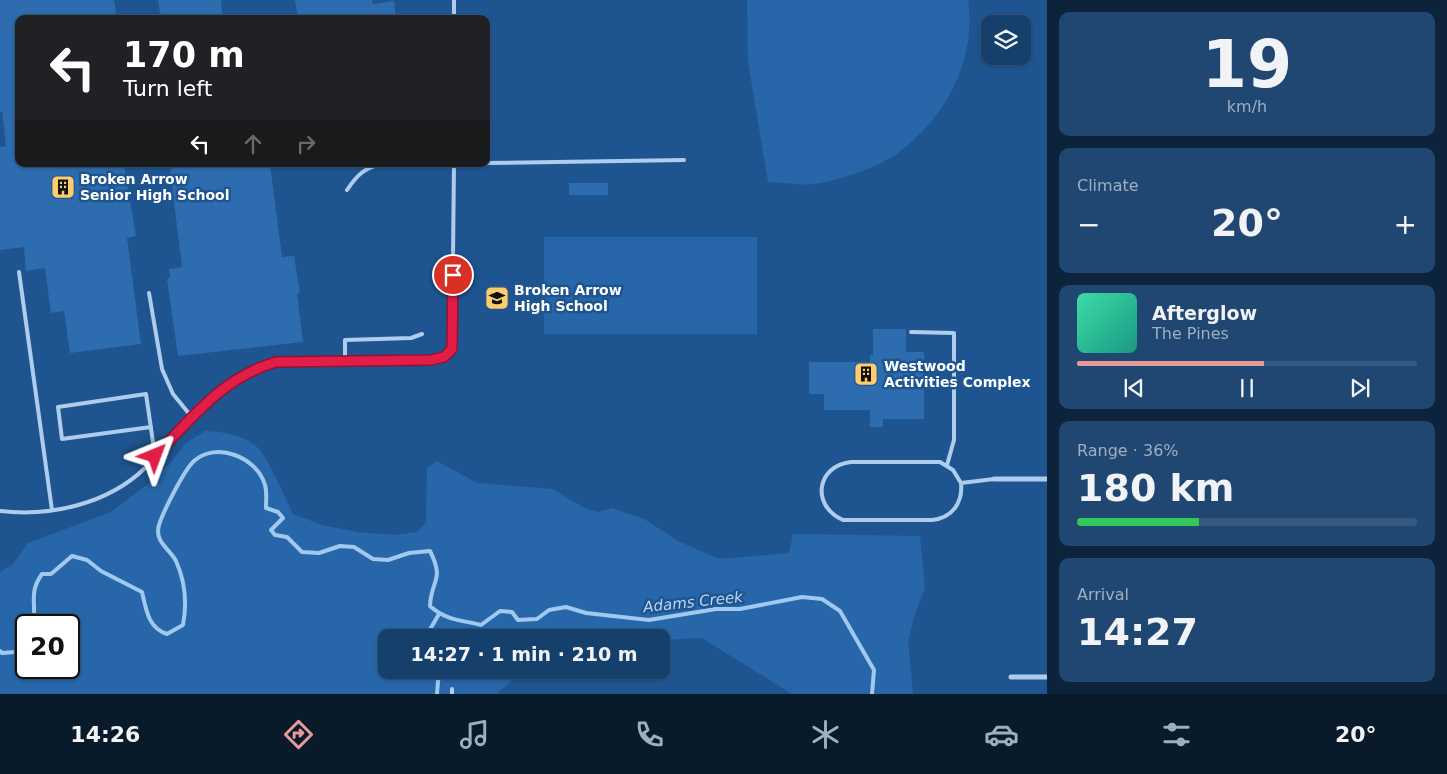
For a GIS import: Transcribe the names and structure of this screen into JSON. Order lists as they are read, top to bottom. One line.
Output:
{"water":["Adams Creek"],"places":{"building":["Broken Arrow Senior High School","Westwood Activities Complex"],"school or university":["Broken Arrow High School"]},"page":{"tile":[["19","km/h"],"Climate",["Range · 36%","180 km"],["Arrival","14:27"]],"turn":["170 m","Turn left"],"heat":["−","20°","+"],"song":["Afterglow","The Pines"],"limit":"20","trip":"14:27 · 1 min · 210 m","tabs":["14:26","20°"]}}
